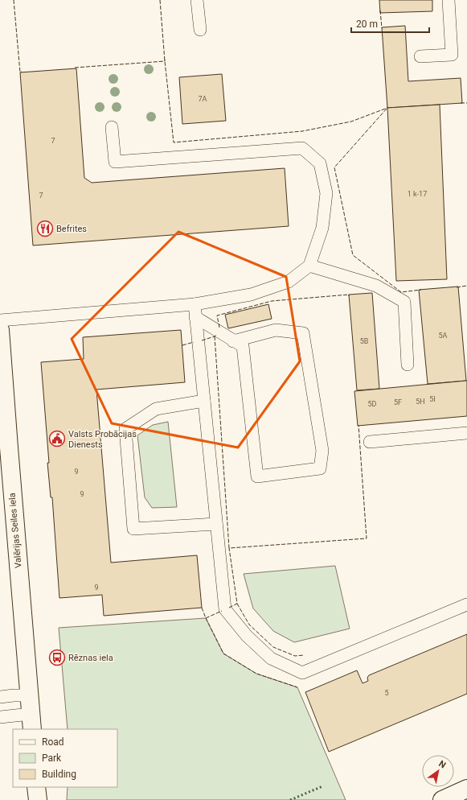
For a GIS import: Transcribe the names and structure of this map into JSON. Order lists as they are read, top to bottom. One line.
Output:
{"streets":{"street":["Valērijas Seiles iela"]},"places":{"restaurant":["Befrites"],"public building":["Valsts Probācijas Dienests"],"bus stop":["Rēznas iela"]},"house_numbers":["7A","7","1 k-17","7","5A","5B","5I","5H","5F","5D","9","9","9","5"],"legend":["Road","Park","Building"],"scale_bar":"20 m","north":"top right"}
